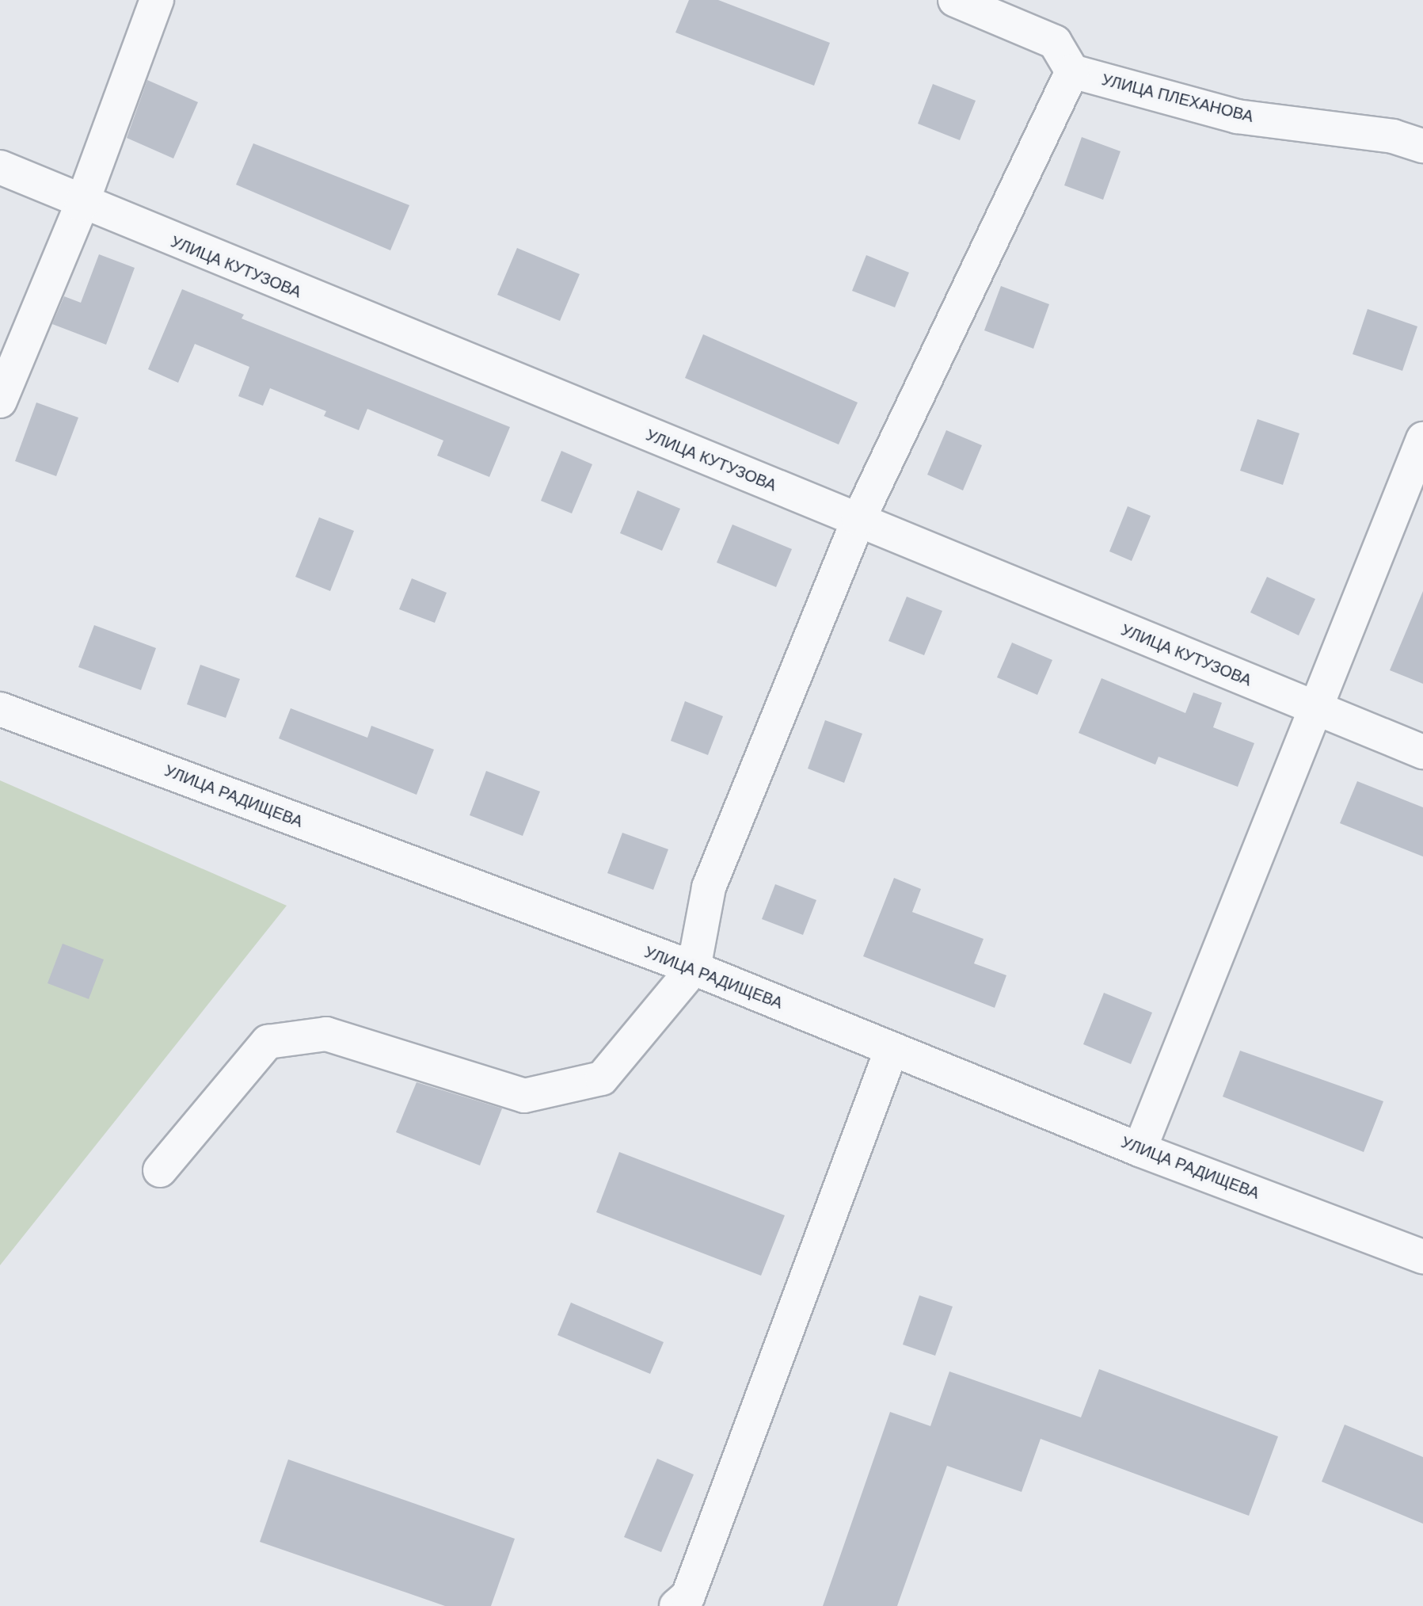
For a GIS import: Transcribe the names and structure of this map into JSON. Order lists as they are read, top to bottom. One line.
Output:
{"streets":{"street":["УЛИЦА ПЛЕХАНОВА","УЛИЦА КУТУЗОВА","УЛИЦА РАДИЩЕВА"]}}
